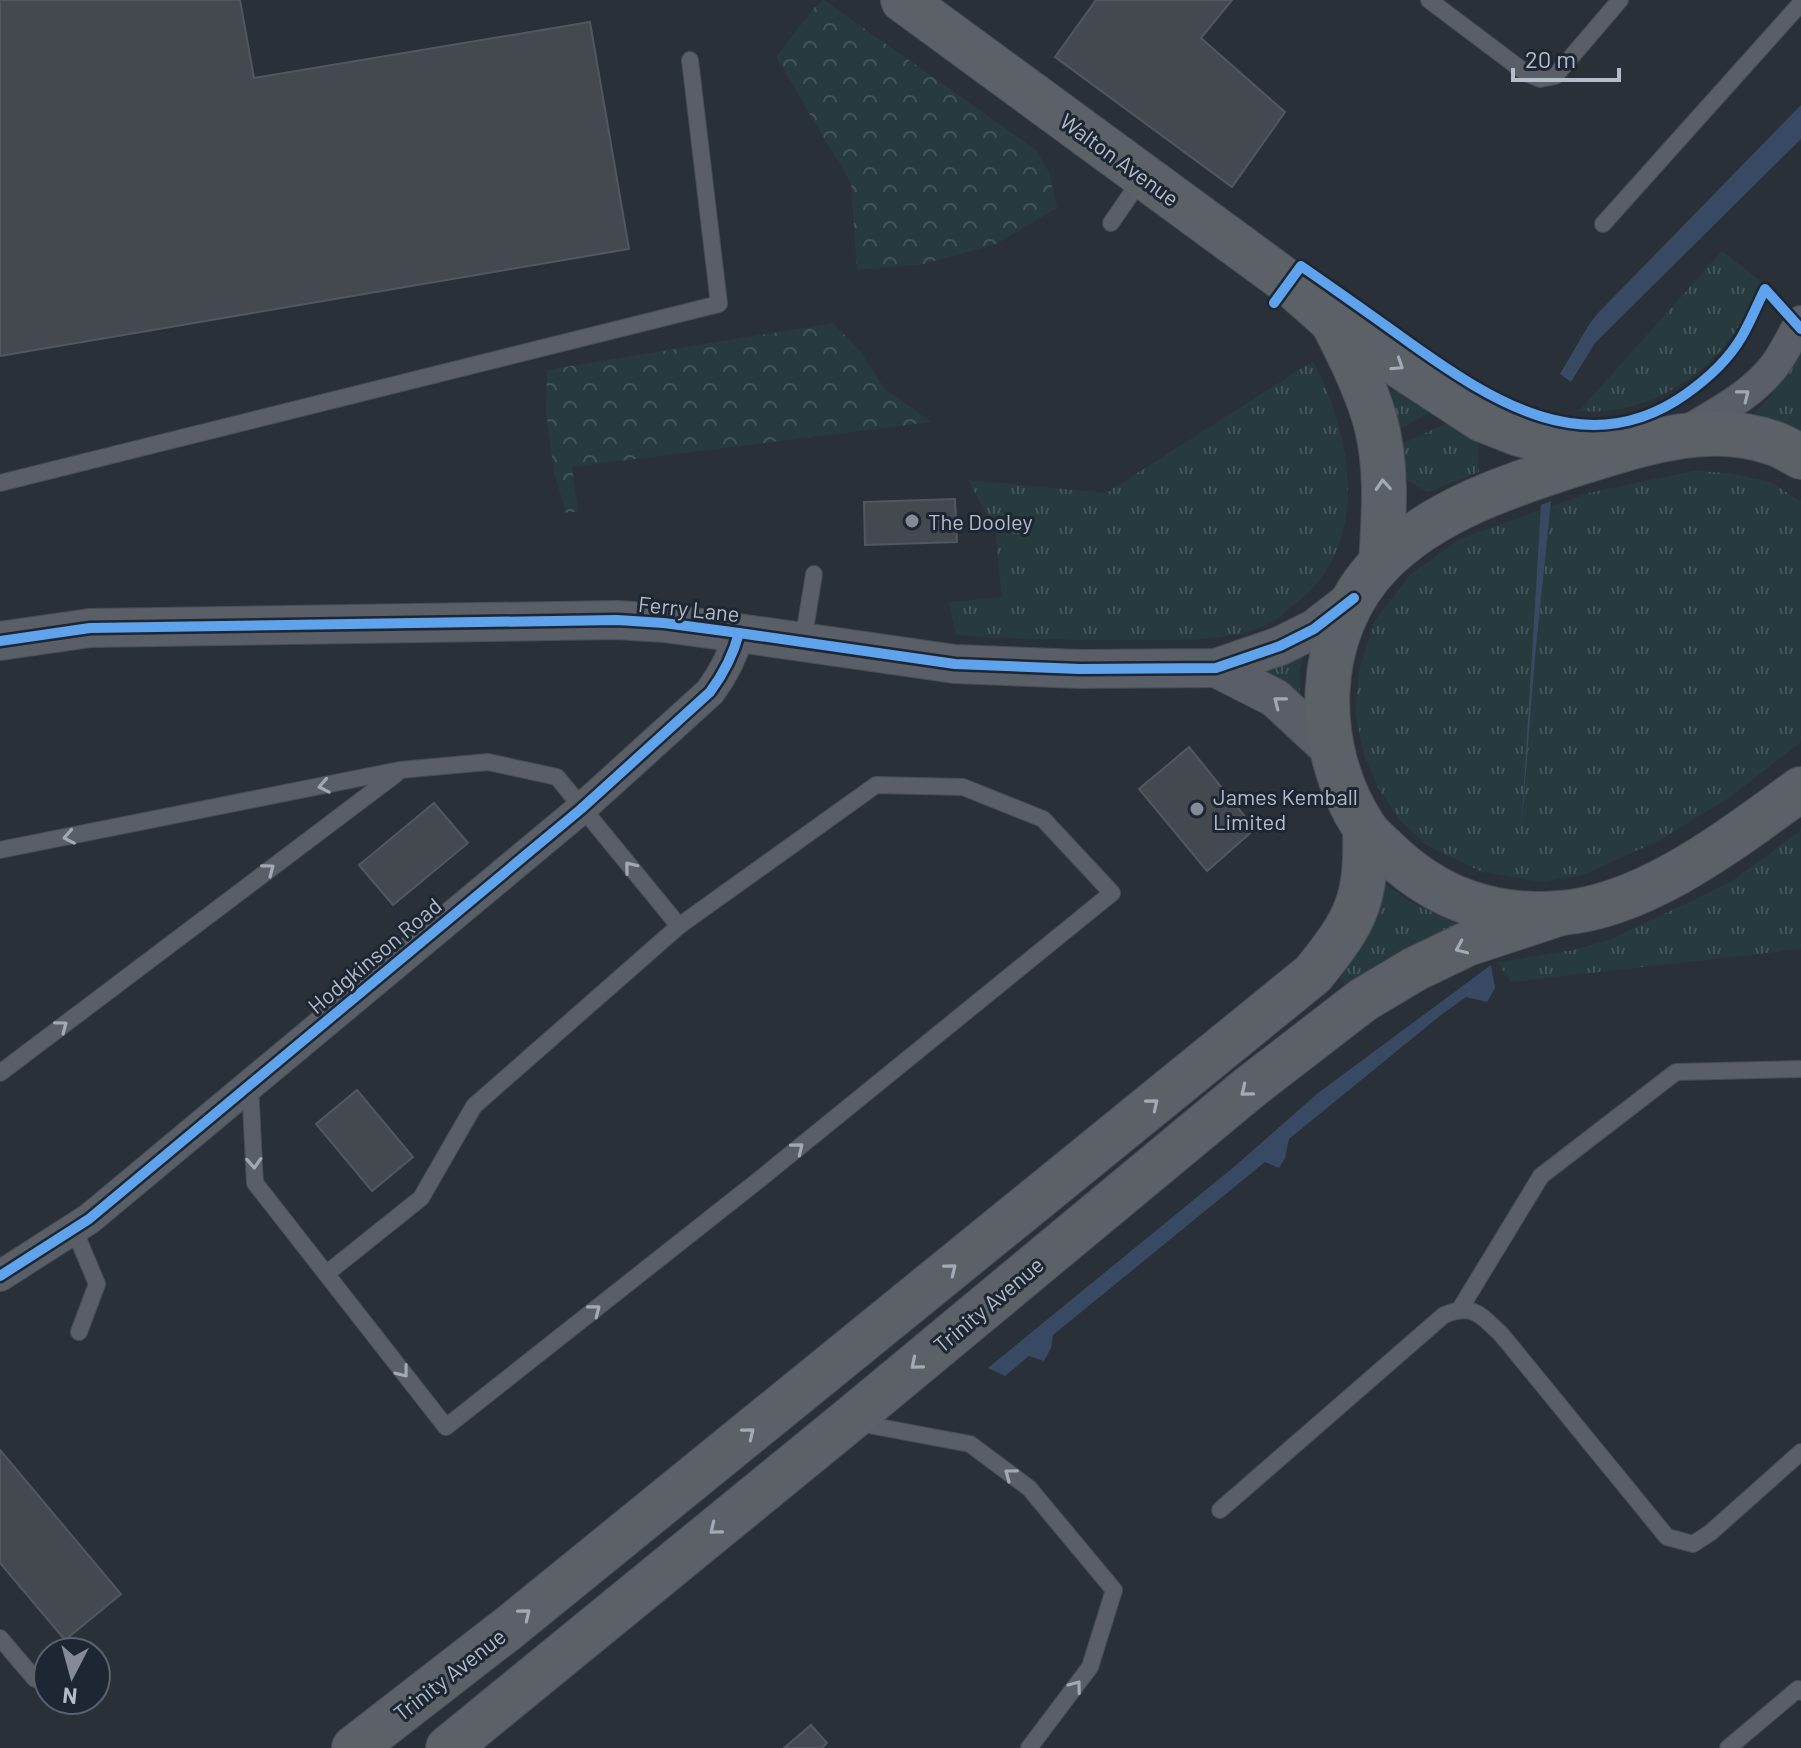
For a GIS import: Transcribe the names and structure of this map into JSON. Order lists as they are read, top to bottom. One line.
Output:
{"streets":{"main road":["Walton Avenue","Trinity Avenue"],"street":["Ferry Lane","Hodgkinson Road"]},"crossings":[["Ferry Lane","Hodgkinson Road"]],"places":["The Dooley","James Kemball Limited"],"scale_bar":"20 m","north":"bottom"}
